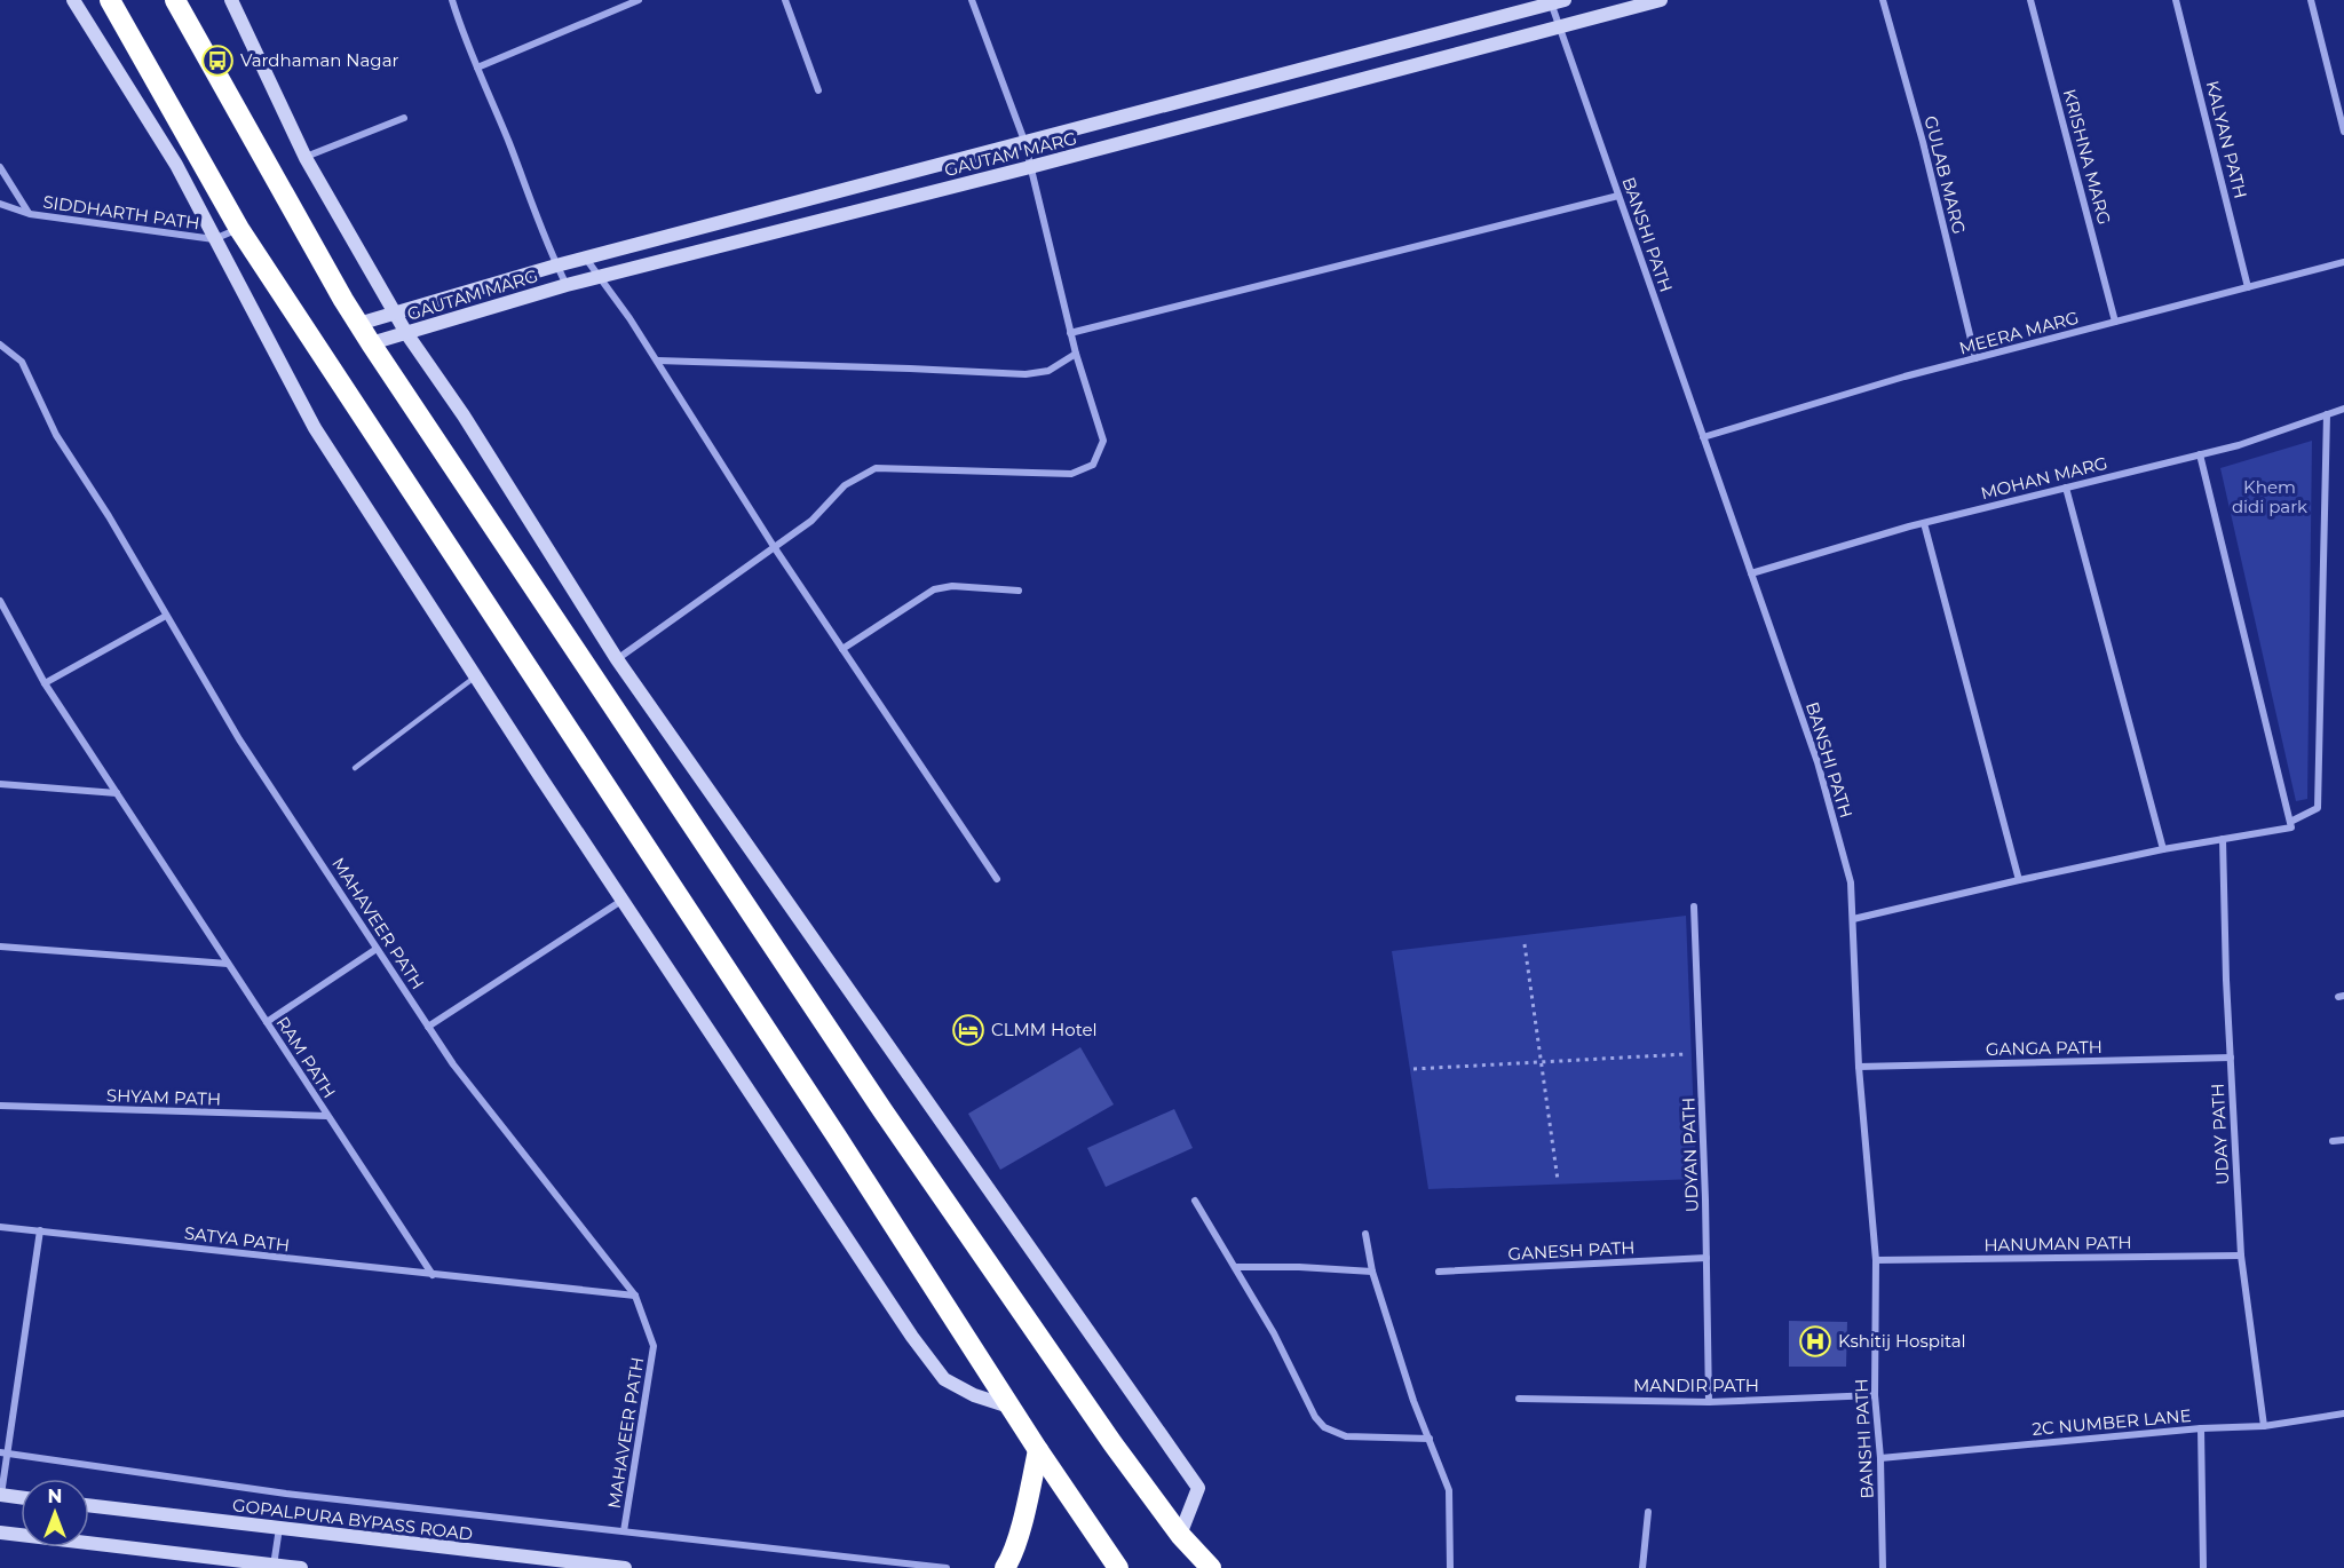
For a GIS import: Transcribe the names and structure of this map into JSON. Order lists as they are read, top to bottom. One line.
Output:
{"streets":{"street":["KALYAN PATH","GAUTAM MARG","KRISHNA MARG","GULAB MARG","SIDDHARTH PATH","BANSHI PATH","MEERA MARG","MOHAN MARG","MAHAVEER PATH","GANGA PATH","RAM PATH","SHYAM PATH","UDAY PATH","UDYAN PATH","SATYA PATH","HANUMAN PATH","GANESH PATH","MANDIR PATH","2C NUMBER LANE","GOPALPURA BYPASS ROAD"]},"crossings":[["KALYAN PATH","MEERA MARG"],["GAUTAM MARG","BANSHI PATH"],["KRISHNA MARG","MEERA MARG"],["GULAB MARG","MEERA MARG"],["BANSHI PATH","MEERA MARG"],["BANSHI PATH","MOHAN MARG"],["BANSHI PATH","GANGA PATH"],["BANSHI PATH","HANUMAN PATH"],["BANSHI PATH","MANDIR PATH"],["BANSHI PATH","2C NUMBER LANE"],["GANGA PATH","UDAY PATH"],["RAM PATH","SHYAM PATH"],["RAM PATH","SATYA PATH"],["UDAY PATH","HANUMAN PATH"],["UDAY PATH","2C NUMBER LANE"],["UDYAN PATH","GANESH PATH"],["UDYAN PATH","MANDIR PATH"]],"parks":["Khem didi park"],"places":{"bus stop":["Vardhaman Nagar"],"hotel":["CLMM Hotel"],"hospital":["Kshitij Hospital"]},"north":"top"}
